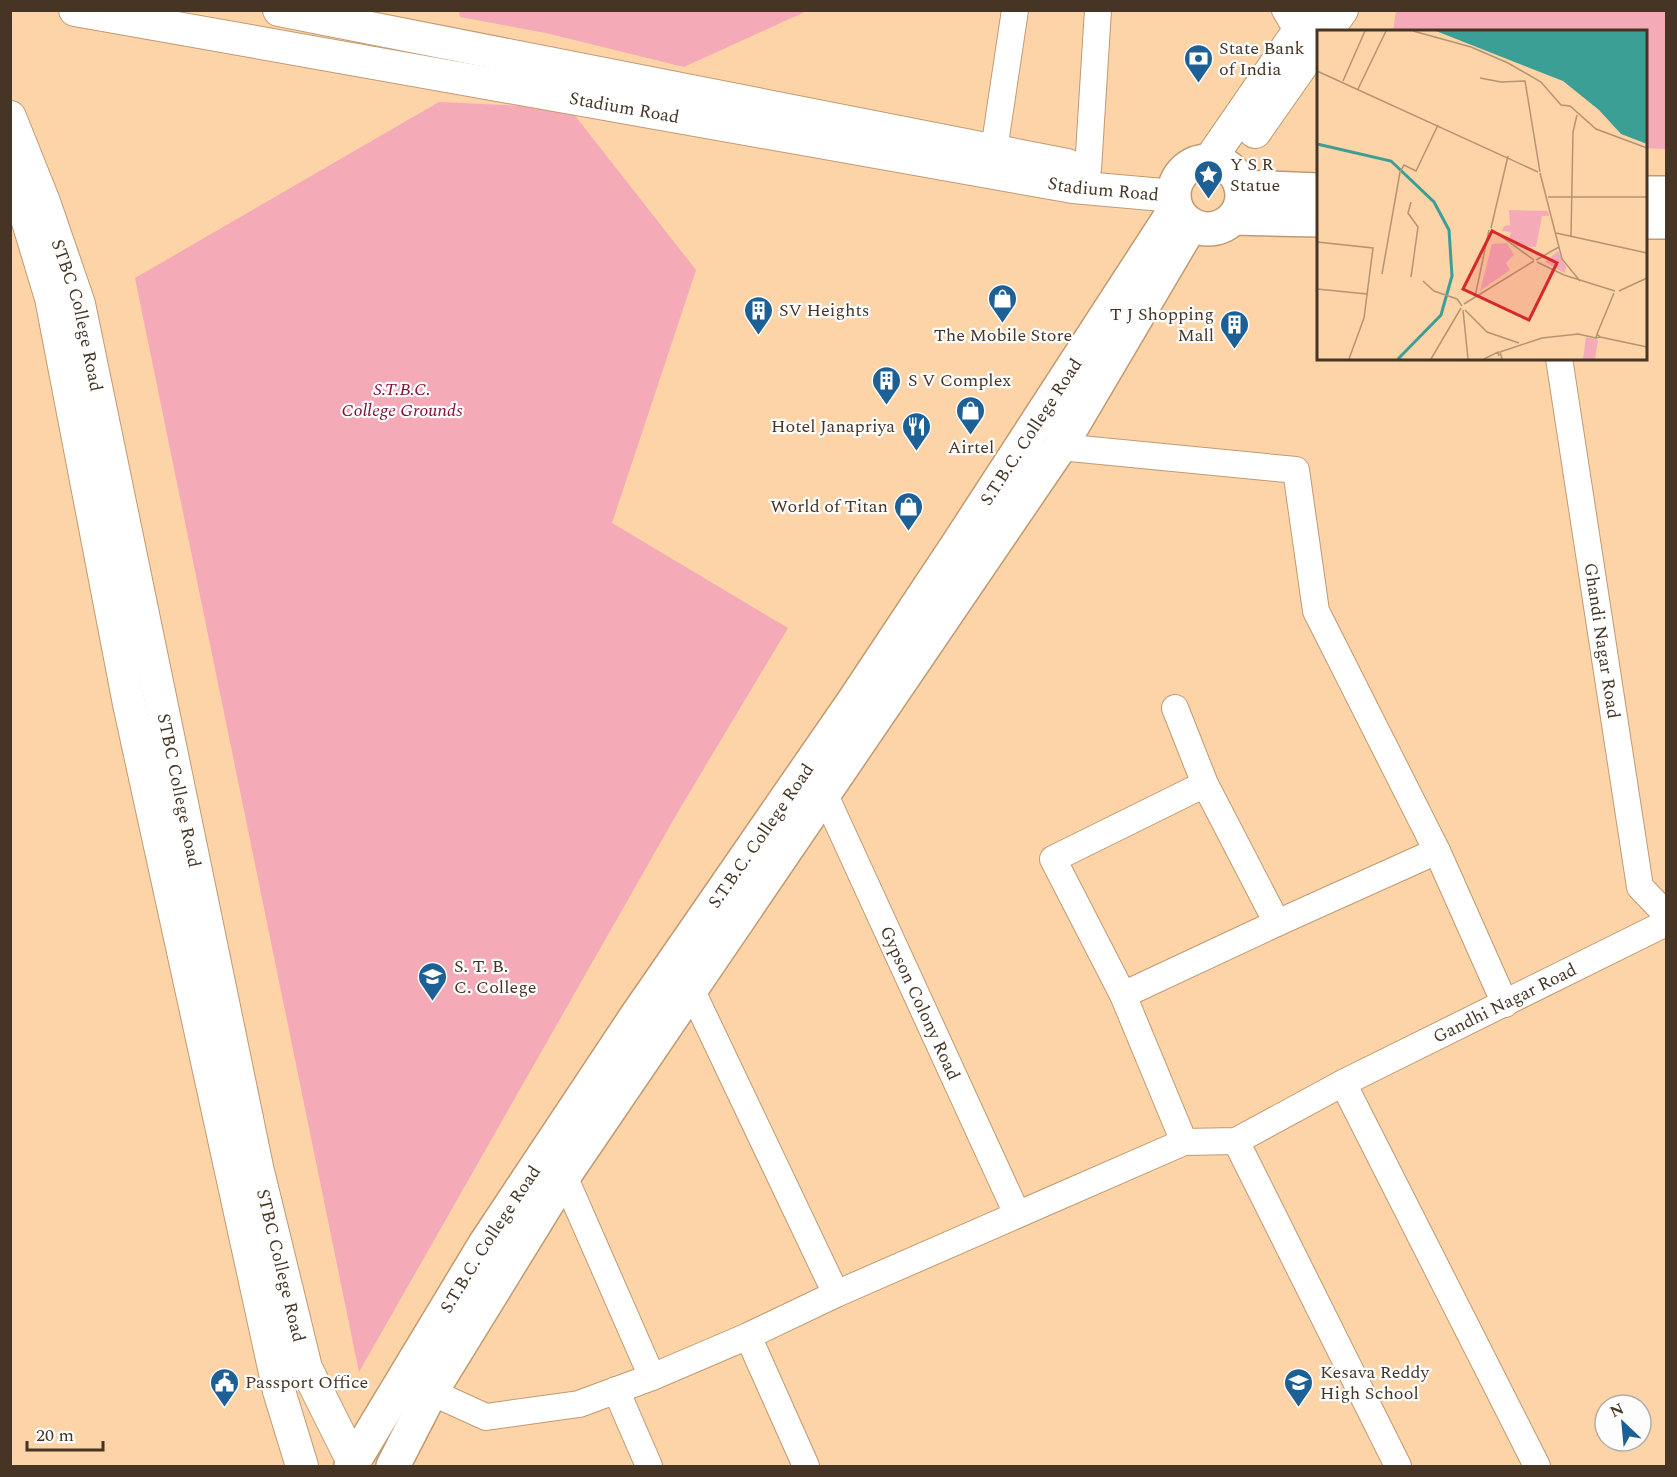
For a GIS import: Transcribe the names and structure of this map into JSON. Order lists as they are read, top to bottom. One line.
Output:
{"streets":{"main road":["S.T.B.C. College Road"],"street":["Stadium Road","STBC College Road","Ghandi Nagar Road","Gypson Colony Road","Gandhi Nagar Road"]},"crossings":[["Stadium Road","S.T.B.C. College Road"],["STBC College Road","S.T.B.C. College Road"],["S.T.B.C. College Road","Gypson Colony Road"]],"parks":["S.T.B.C. College Grounds"],"places":{"bank":["State Bank of India"],"place":["Y S R Statue"],"shop":["The Mobile Store","Airtel","World of Titan"],"building":["SV Heights","T J Shopping Mall","S V Complex"],"restaurant":["Hotel Janapriya"],"school or university":["S. T. B. C. College","Kesava Reddy High School"],"public building":["Passport Office"]},"scale_bar":"20 m","north":"top left"}
